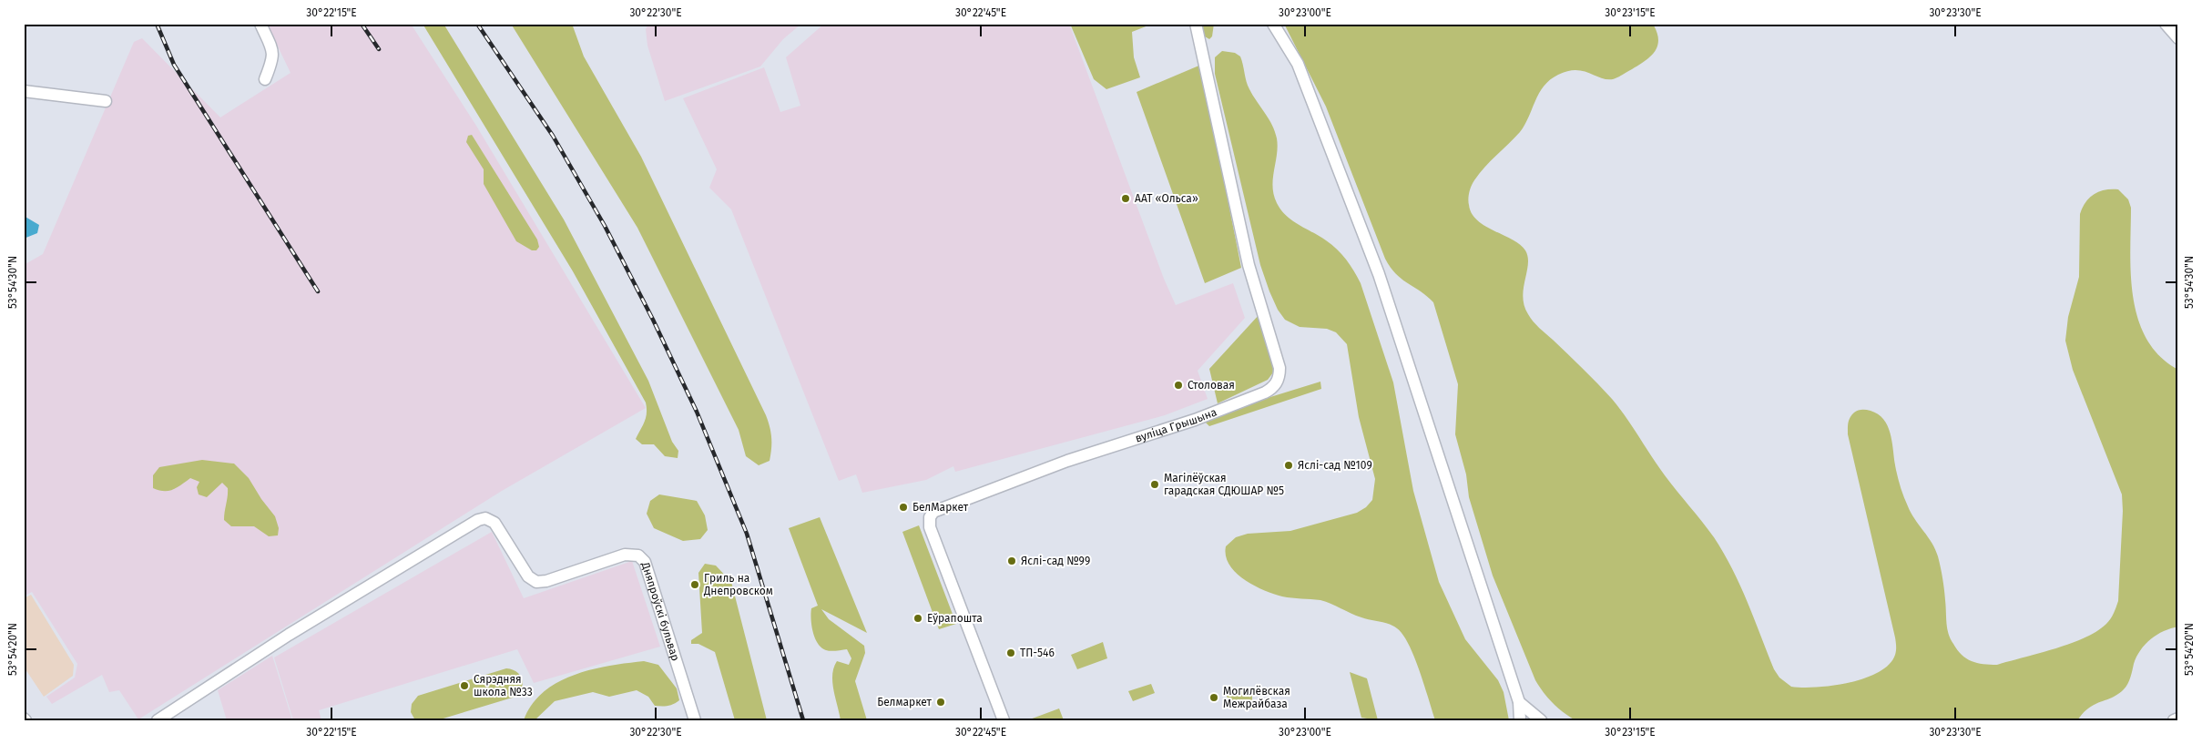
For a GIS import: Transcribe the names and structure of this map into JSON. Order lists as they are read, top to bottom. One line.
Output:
{"streets":{"street":["вуліца Грышына","Дняпроўскі бульвар"]},"places":["ААТ «Ольса»","Столовая","Яслі-сад №109","Магілёўская гарадская СДЮШАР №5","БелМаркет","Яслі-сад №99","Гриль на Днепровском","Еўрапошта","ТП-546","Сярэдняя школа №33","Могилёвская Межрайбаза","Белмаркет"],"coordinates":["30°22'15\"E","30°22'30\"E","30°22'45\"E","30°23'00\"E","30°23'15\"E","30°23'30\"E","53°54'30\"N","53°54'20\"N"]}
